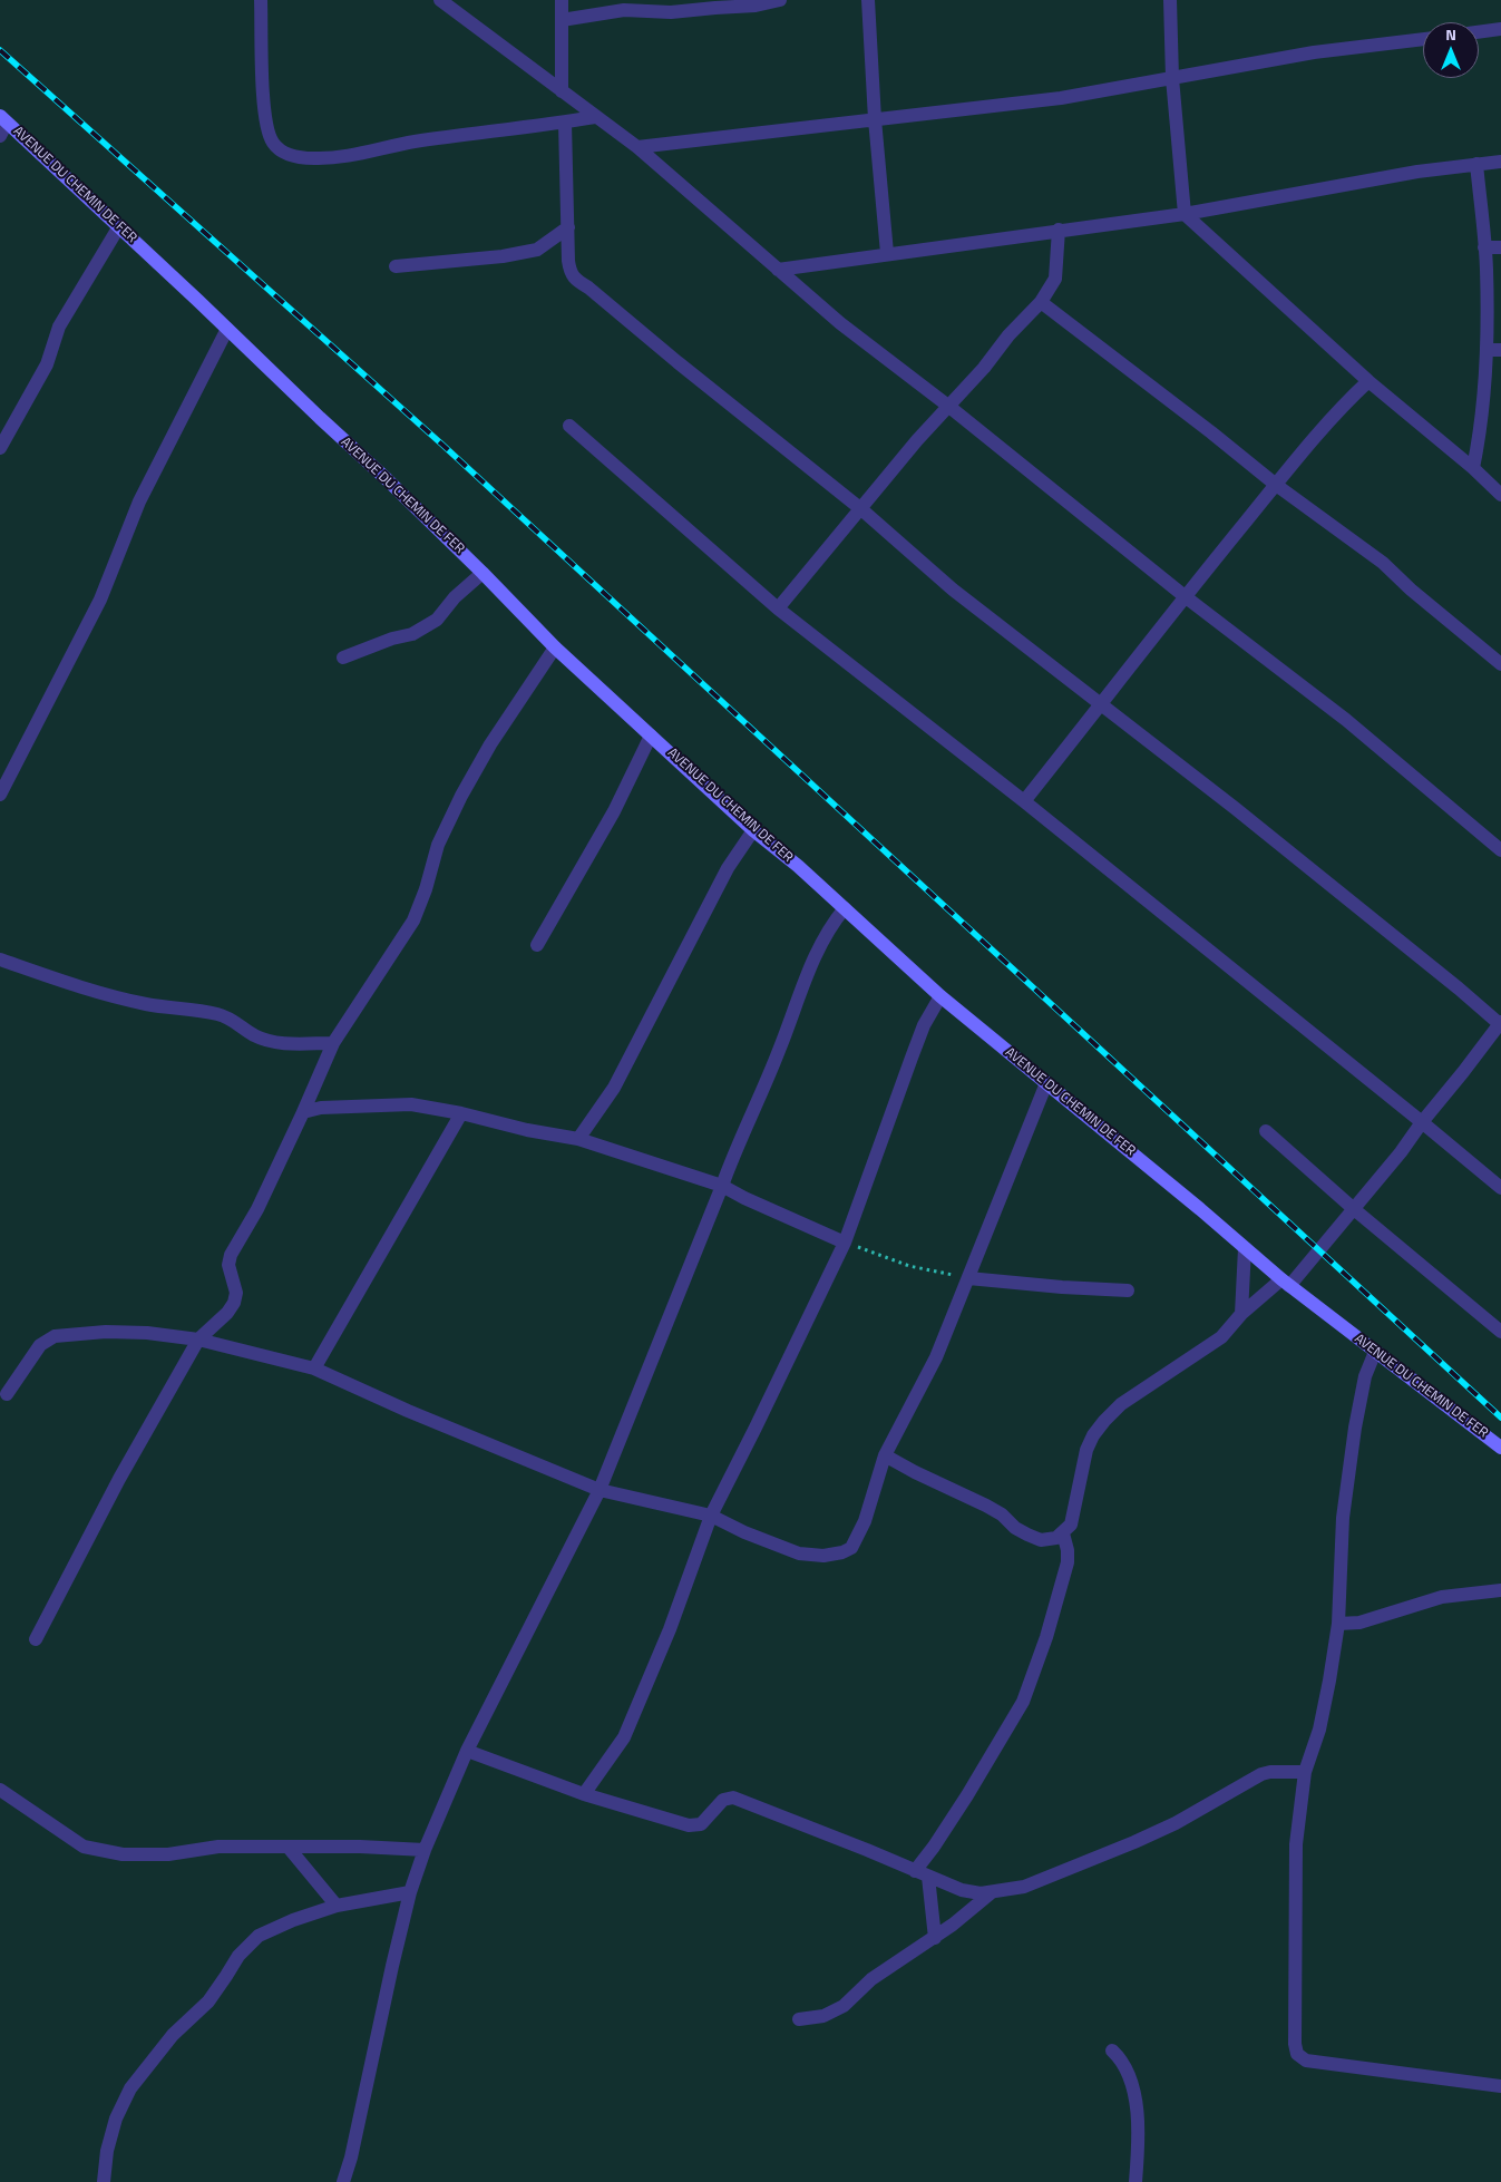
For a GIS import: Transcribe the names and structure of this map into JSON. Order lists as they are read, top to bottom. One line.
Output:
{"streets":{"street":["AVENUE DU CHEMIN DE FER"]},"north":"top"}
